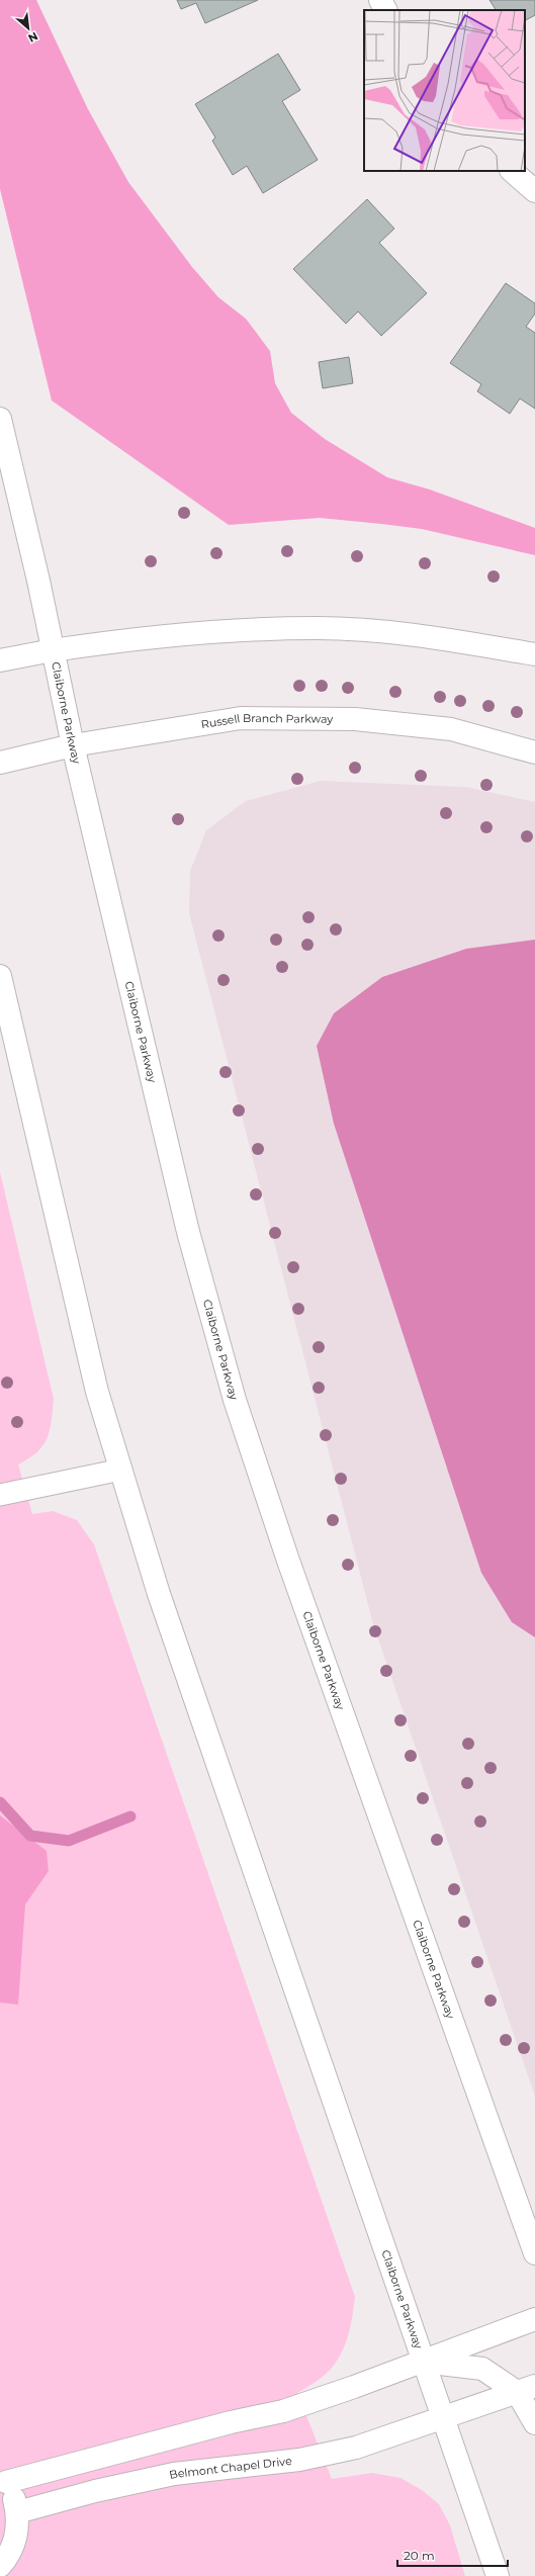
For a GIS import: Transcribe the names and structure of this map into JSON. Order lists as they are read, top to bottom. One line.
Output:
{"streets":{"main road":["Claiborne Parkway","Russell Branch Parkway","Belmont Chapel Drive"]},"crossings":[["Claiborne Parkway","Russell Branch Parkway"],["Claiborne Parkway","Belmont Chapel Drive"]],"scale_bar":"20 m","north":"bottom right"}
